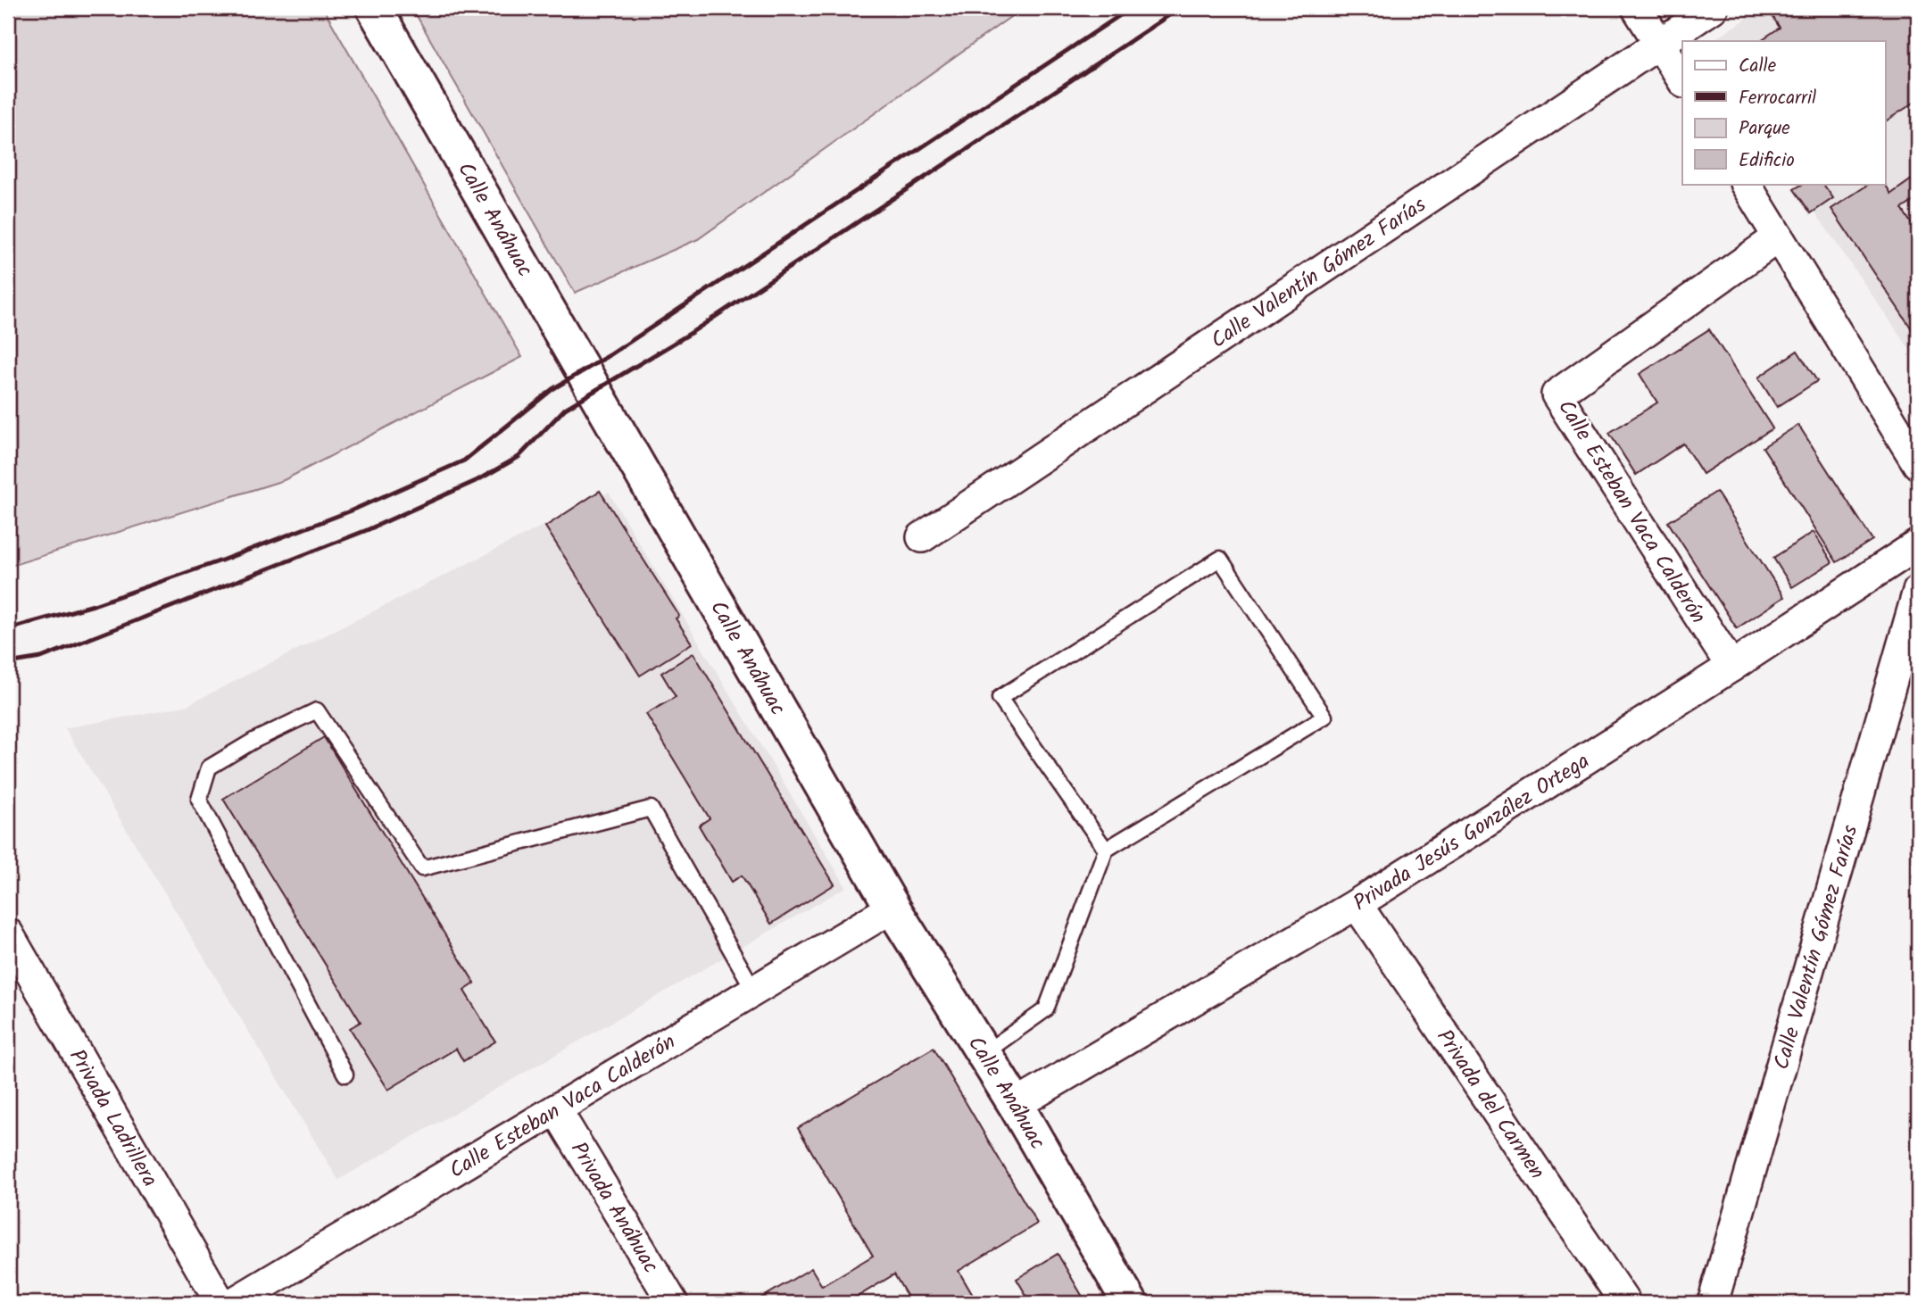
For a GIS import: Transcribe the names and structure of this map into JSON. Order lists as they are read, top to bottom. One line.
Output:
{"streets":{"street":["Calle Anáhuac","Calle Valentín Gómez Farías","Calle Esteban Vaca Calderón","Privada Jesús González Ortega","Privada del Carmen","Privada Ladrillera","Privada Anáhuac"]},"crossings":[["Calle Anáhuac","Calle Esteban Vaca Calderón"],["Calle Anáhuac","Privada Jesús González Ortega"],["Calle Esteban Vaca Calderón","Privada Jesús González Ortega"],["Calle Esteban Vaca Calderón","Privada Anáhuac"],["Privada Jesús González Ortega","Privada del Carmen"]],"legend":["Calle","Ferrocarril","Parque","Edificio"]}
